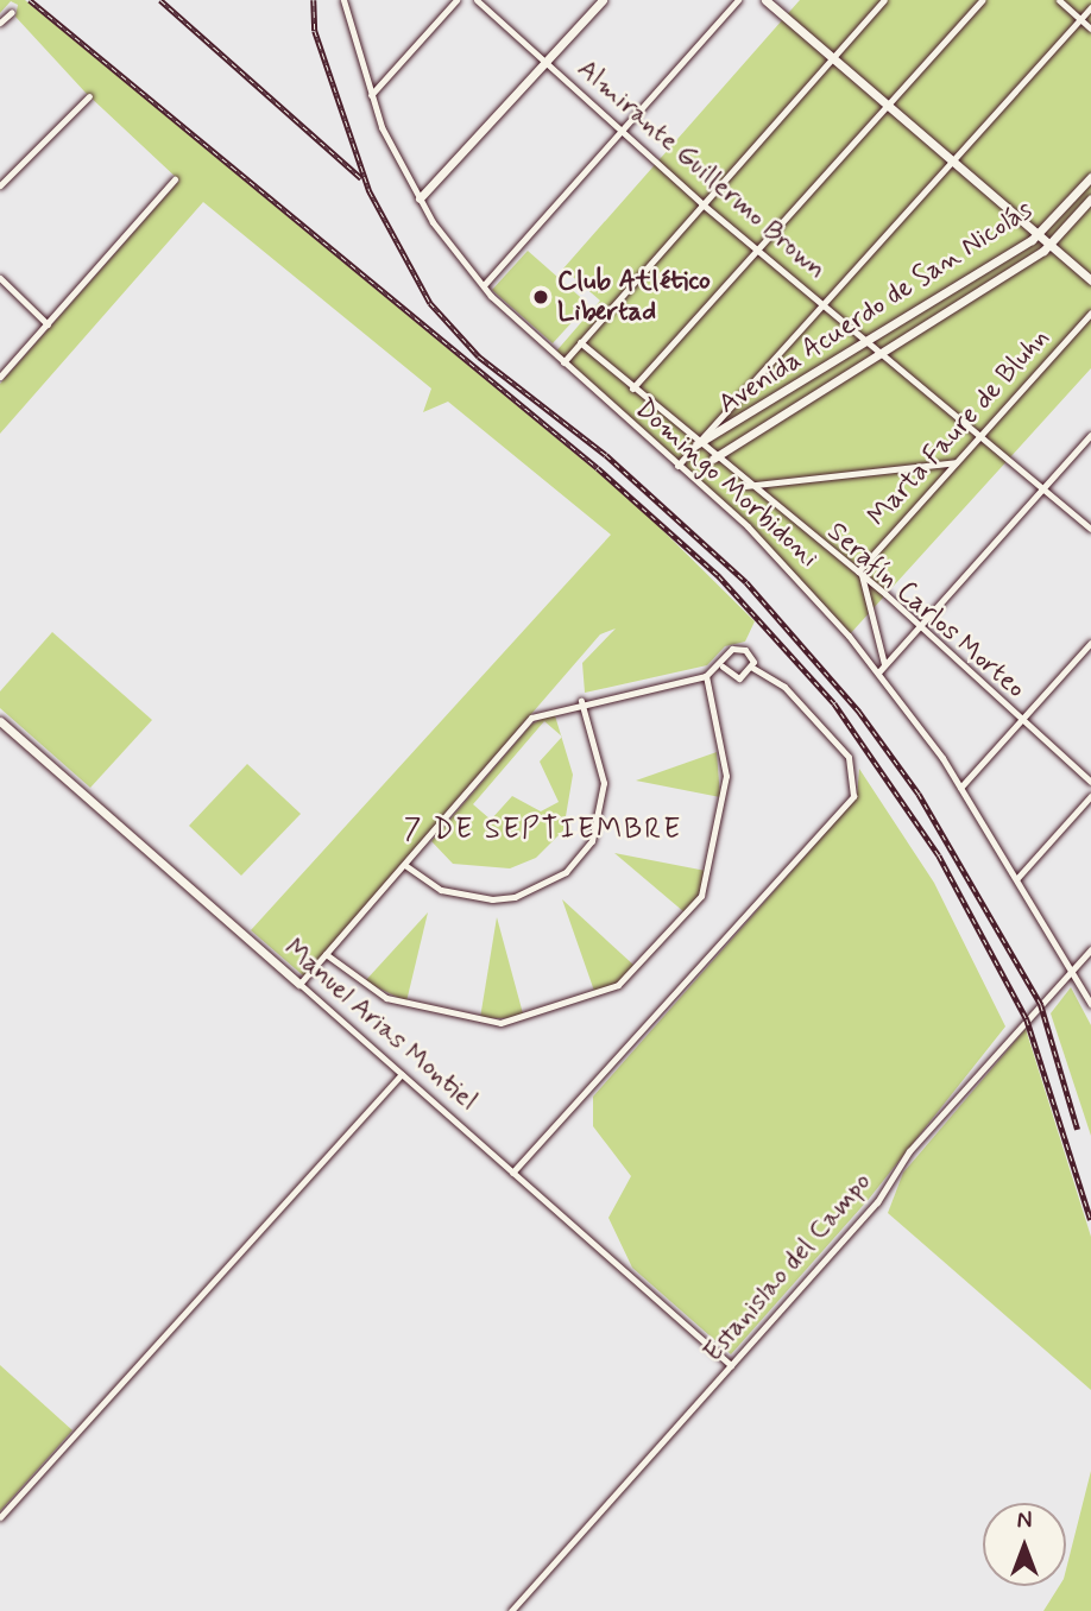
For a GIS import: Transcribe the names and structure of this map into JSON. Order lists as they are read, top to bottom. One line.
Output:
{"streets":{"street":["Almirante Guillermo Brown","Avenida Acuerdo de San Nicolás","Marta Faure de Bluhn","Domingo Morbidoni","Serafín Carlos Morteo","Manuel Arias Montiel","Estanislao del Campo"]},"crossings":[["Almirante Guillermo Brown","Avenida Acuerdo de San Nicolás"],["Almirante Guillermo Brown","Marta Faure de Bluhn"],["Avenida Acuerdo de San Nicolás","Domingo Morbidoni"],["Avenida Acuerdo de San Nicolás","Serafín Carlos Morteo"],["Marta Faure de Bluhn","Serafín Carlos Morteo"],["Domingo Morbidoni","Estanislao del Campo"],["Manuel Arias Montiel","Estanislao del Campo"]],"districts":["7 DE SEPTIEMBRE"],"places":["Club Atlético Libertad"],"north":"top"}
